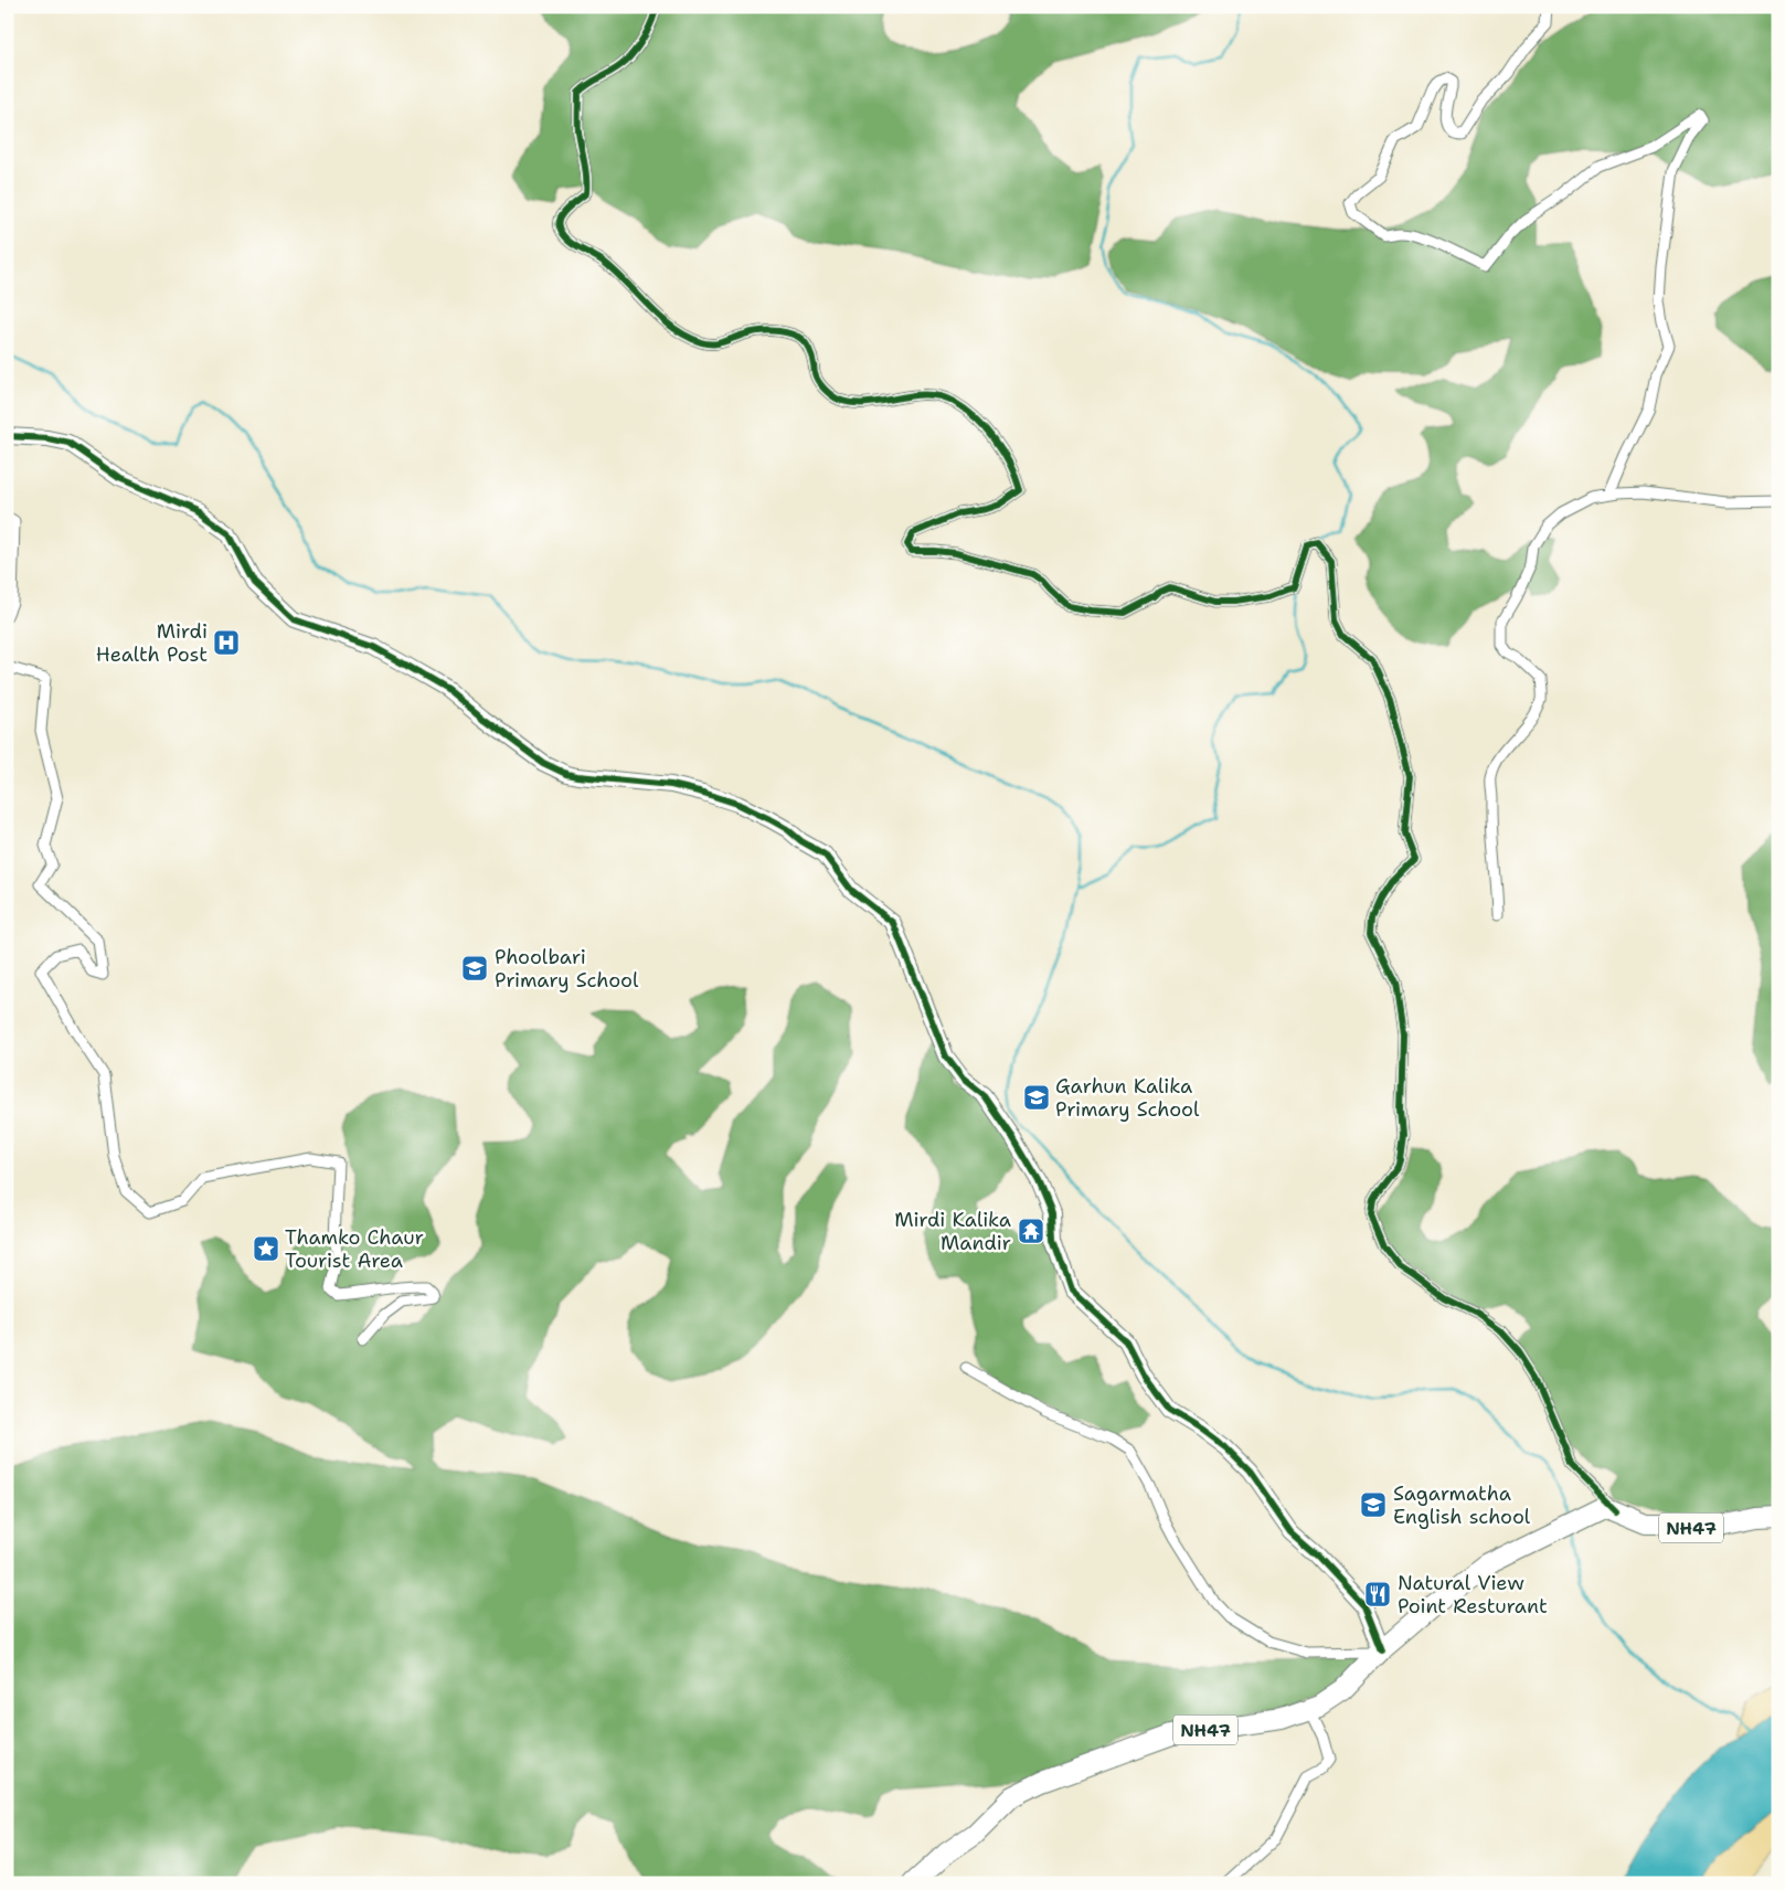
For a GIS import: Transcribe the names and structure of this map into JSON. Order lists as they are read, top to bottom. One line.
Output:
{"streets":{"highway":["NH47"]},"places":{"hospital":["Mirdi Health Post"],"school or university":["Phoolbari Primary School","Garhun Kalika Primary School","Sagarmatha English school"],"temple":["Mirdi Kalika Mandir"],"place":["Thamko Chaur Tourist Area"],"restaurant":["Natural View Point Resturant"]}}
